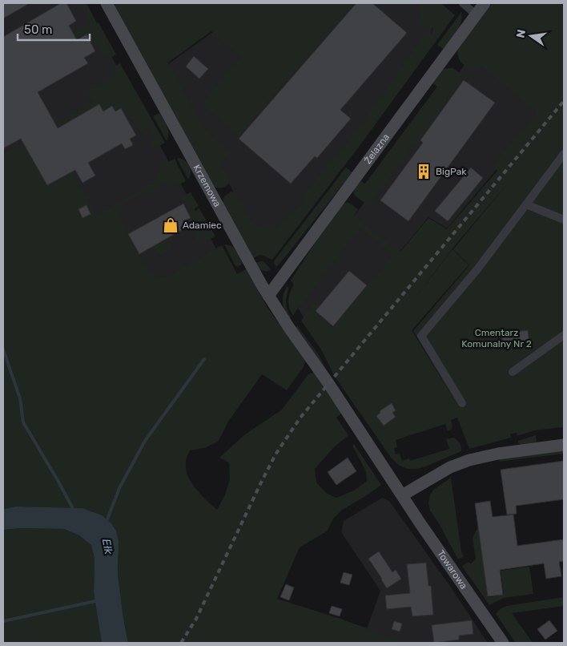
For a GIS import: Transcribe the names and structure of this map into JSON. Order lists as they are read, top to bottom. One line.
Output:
{"streets":{"street":["Żelazna","Krzemowa","Towarowa"]},"crossings":[["Żelazna","Krzemowa"],["Krzemowa","Towarowa"]],"water":["Ełk"],"parks":["Cmentarz Komunalny Nr 2"],"places":{"building":["BigPak"],"shop":["Adamiec"]},"scale_bar":"50 m","north":"left"}
